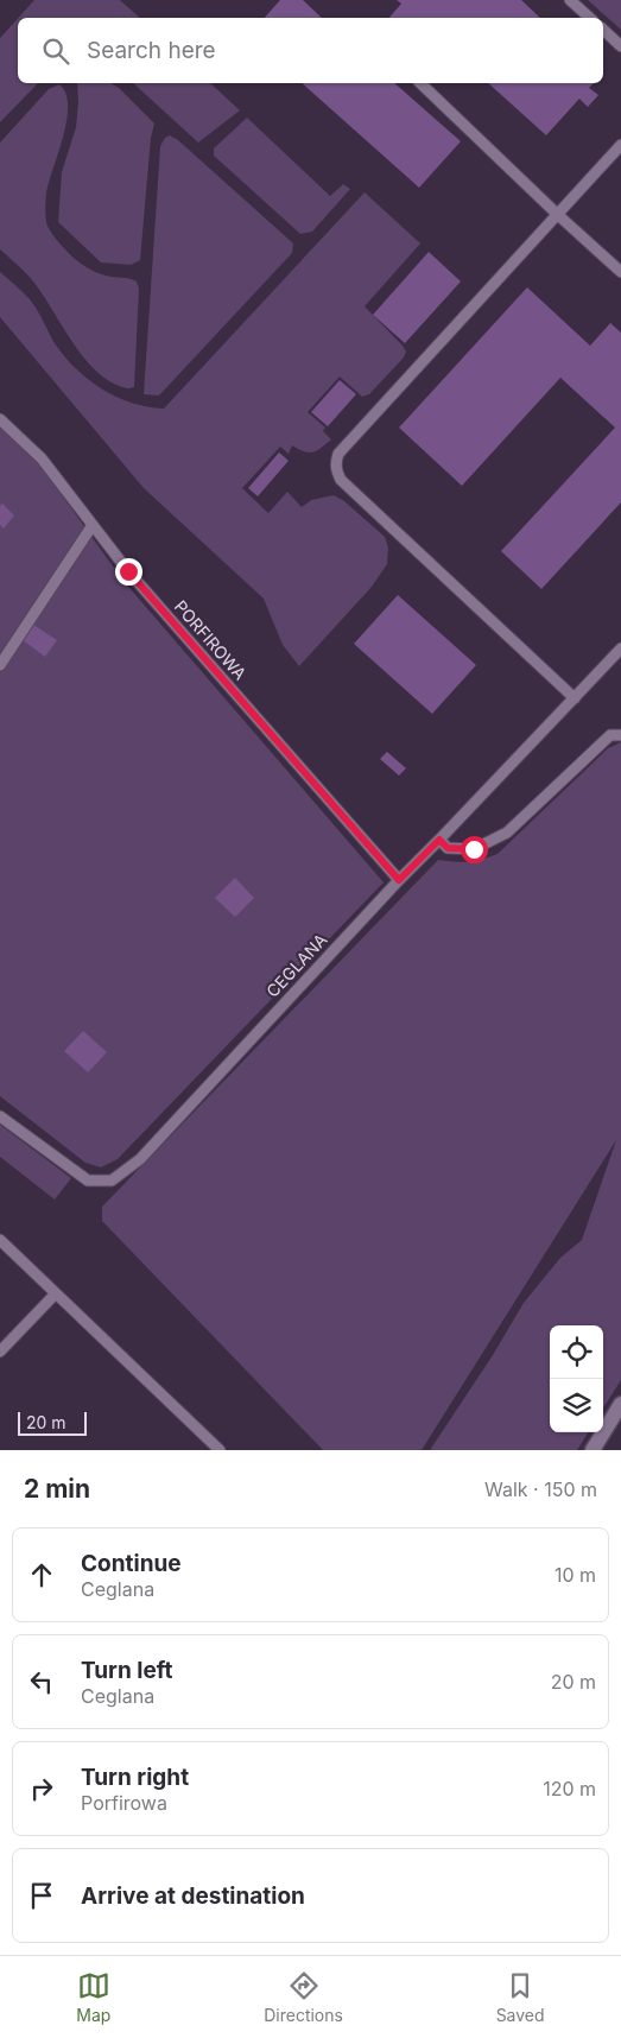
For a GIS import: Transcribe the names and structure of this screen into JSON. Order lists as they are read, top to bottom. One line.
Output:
{"streets":{"lane":["PORFIROWA","CEGLANA"]},"crossings":[["PORFIROWA","CEGLANA"]],"scale_bar":"20 m","page":{"search":"Search here","scale":"20 m","heading":["2 min","Walk · 150 m"],"list":[["Continue","Ceglana","10 m"],["Turn left","Ceglana","20 m"],["Turn right","Porfirowa","120 m"],"Arrive at destination"],"nav":["Map","Directions","Saved"]}}
